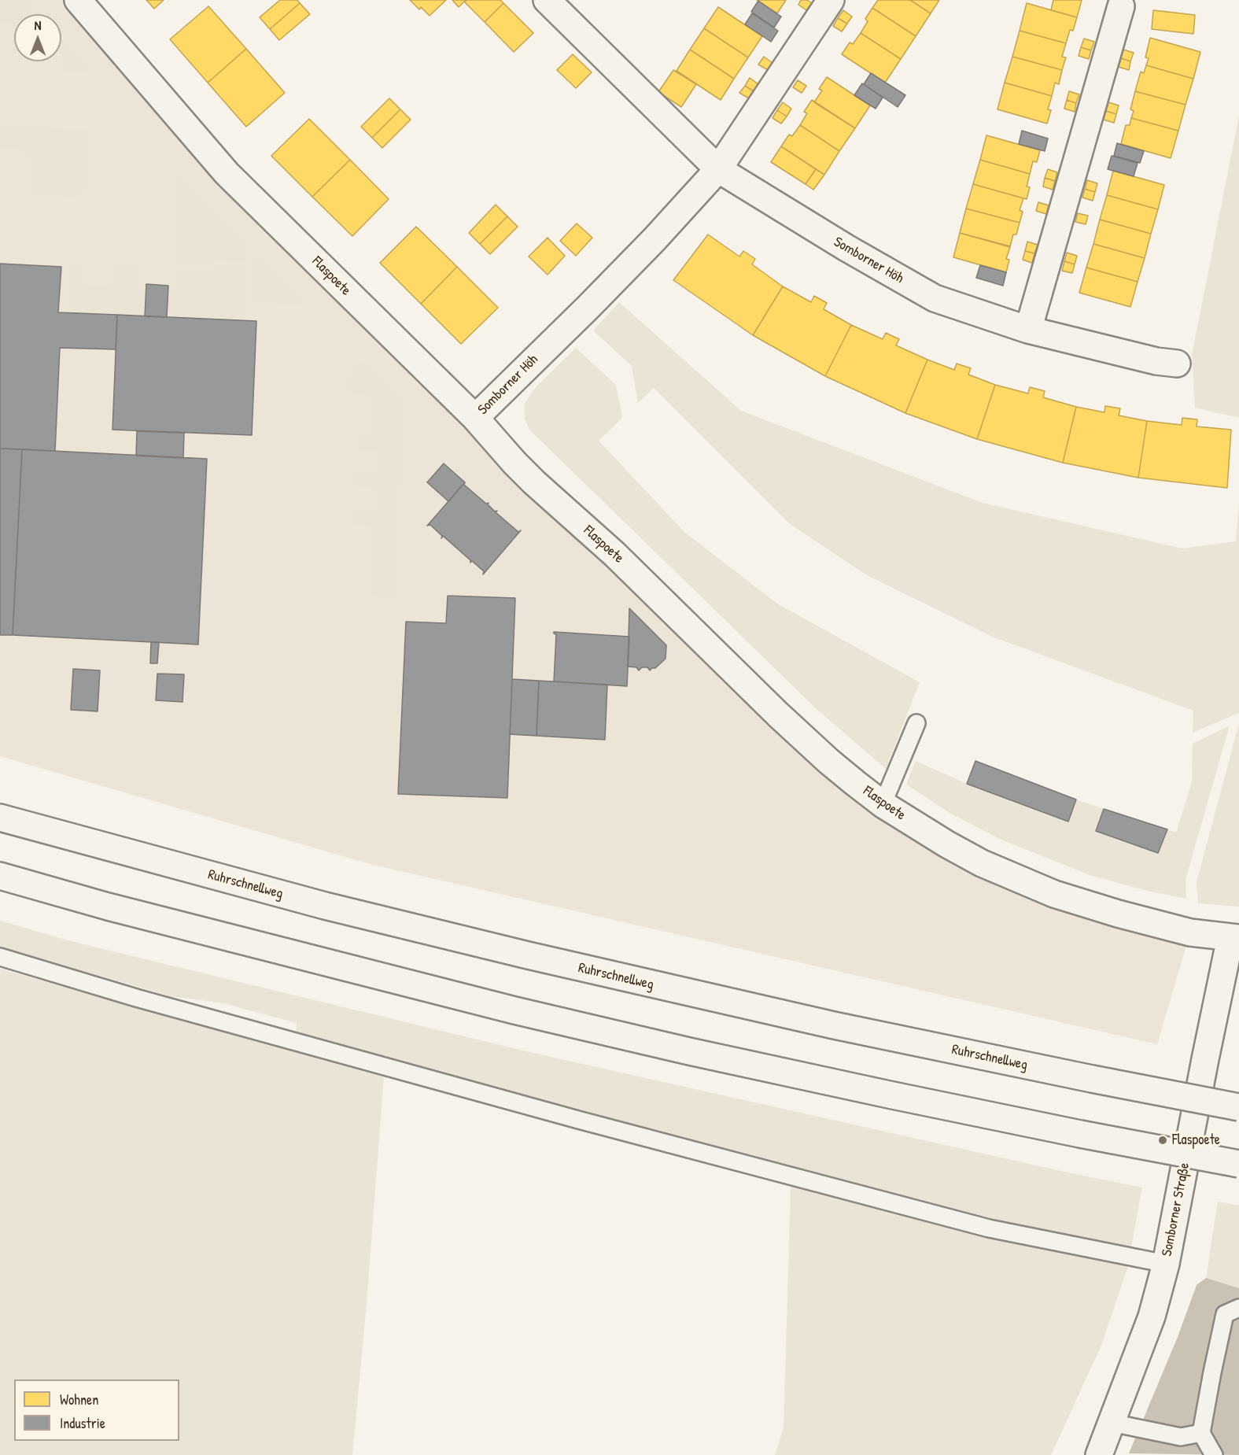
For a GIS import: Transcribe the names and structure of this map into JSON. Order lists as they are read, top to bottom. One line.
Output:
{"streets":{"main road":["Somborner Höh","Flaspoete","Ruhrschnellweg","Somborner Straße"]},"crossings":[["Somborner Höh","Flaspoete"],["Flaspoete","Somborner Straße"]],"places":["Flaspoete"],"legend":["Wohnen","Industrie"],"north":"top"}
